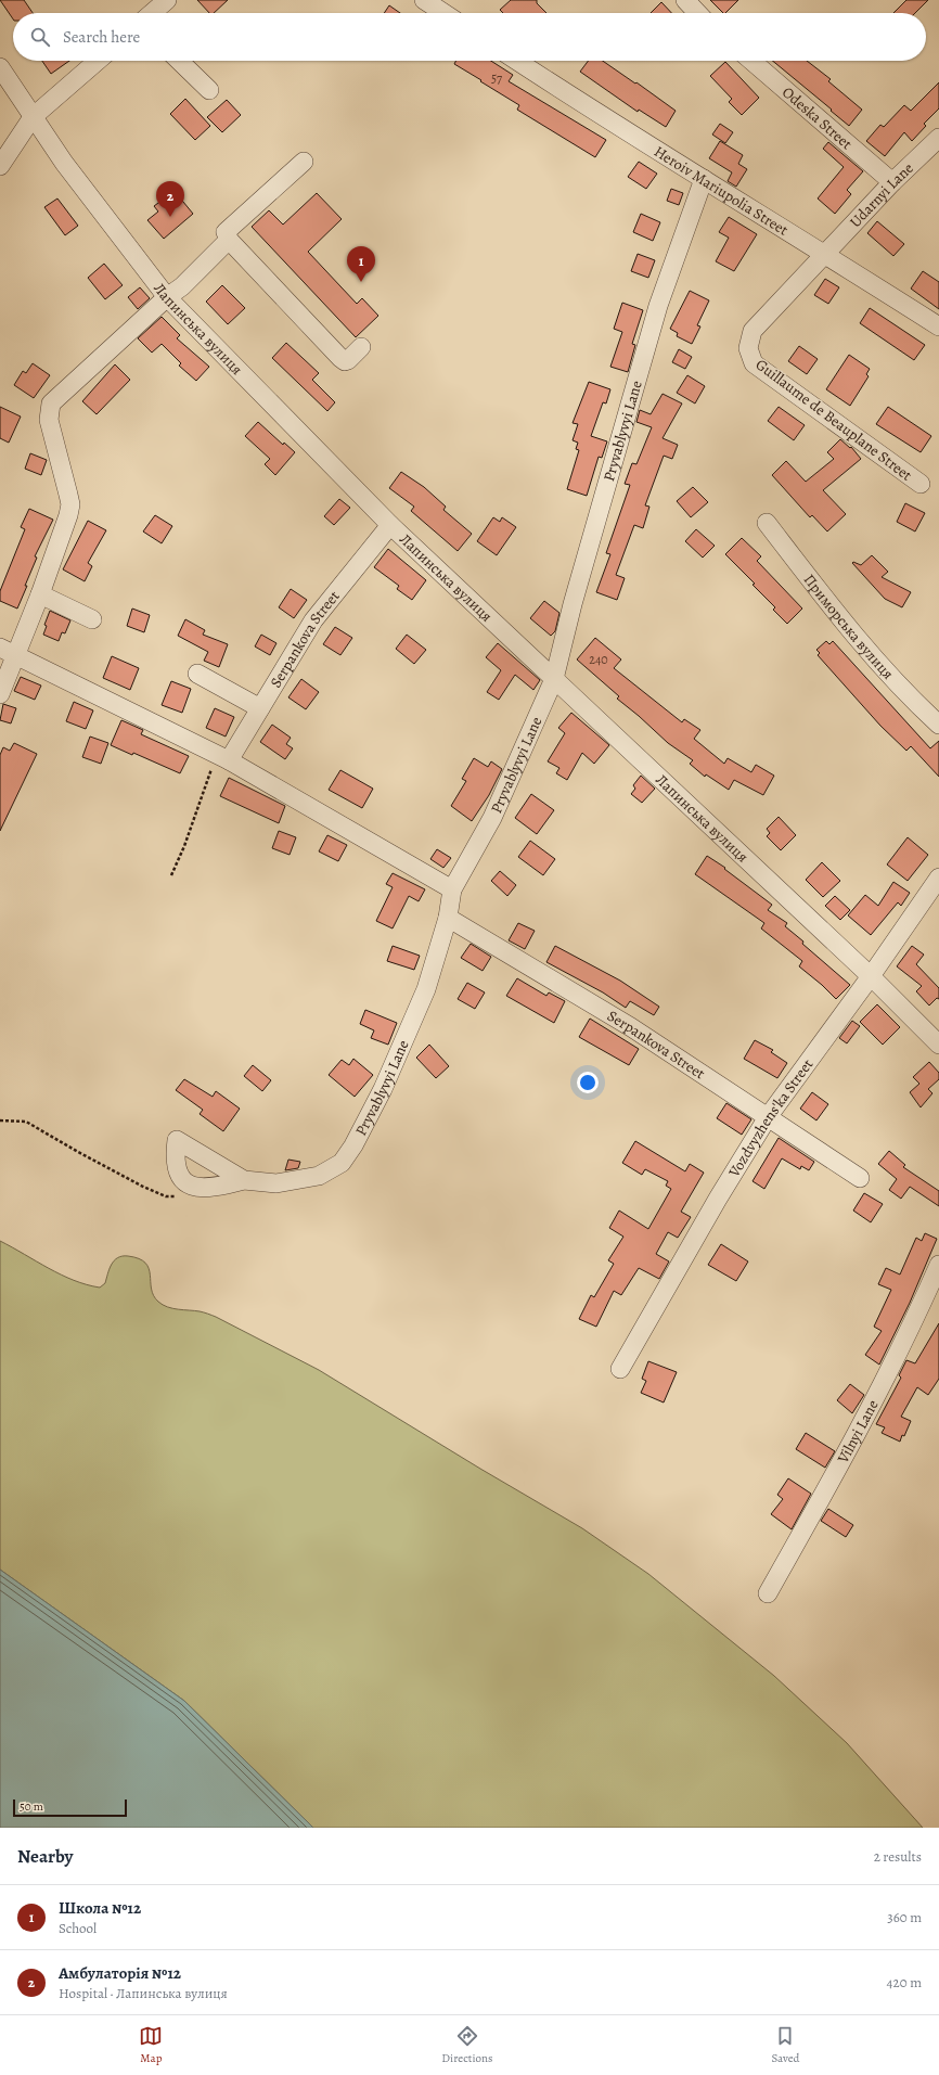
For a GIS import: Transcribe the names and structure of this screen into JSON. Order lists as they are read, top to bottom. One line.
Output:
{"streets":{"street":["Odeska Street","Heroiv Mariupolia Street","Udarnyi Lane","Лапинська вулиця","Guillaume de Beauplane Street","Pryvablyvyi Lane","Приморська вулиця","Serpankova Street","Vozdvyzhens'ka Street","Vilnyi Lane"]},"crossings":[["Odeska Street","Udarnyi Lane"],["Heroiv Mariupolia Street","Udarnyi Lane"],["Heroiv Mariupolia Street","Guillaume de Beauplane Street"],["Heroiv Mariupolia Street","Pryvablyvyi Lane"],["Udarnyi Lane","Guillaume de Beauplane Street"],["Лапинська вулиця","Pryvablyvyi Lane"],["Лапинська вулиця","Serpankova Street"],["Лапинська вулиця","Vozdvyzhens'ka Street"],["Pryvablyvyi Lane","Serpankova Street"],["Serpankova Street","Vozdvyzhens'ka Street"]],"house_numbers":["57","240"],"scale_bar":"50 m","page":{"search":"Search here","pins":["2","1"],"scale":"50 m","heading":["Nearby","2 results"],"list":[{"mark":"1","name":"Школа №12","note":"School","value":"360 m"},{"mark":"2","name":"Амбулаторія №12","note":"Hospital · Лапинська вулиця","value":"420 m"}],"nav":["Map","Directions","Saved"]}}
